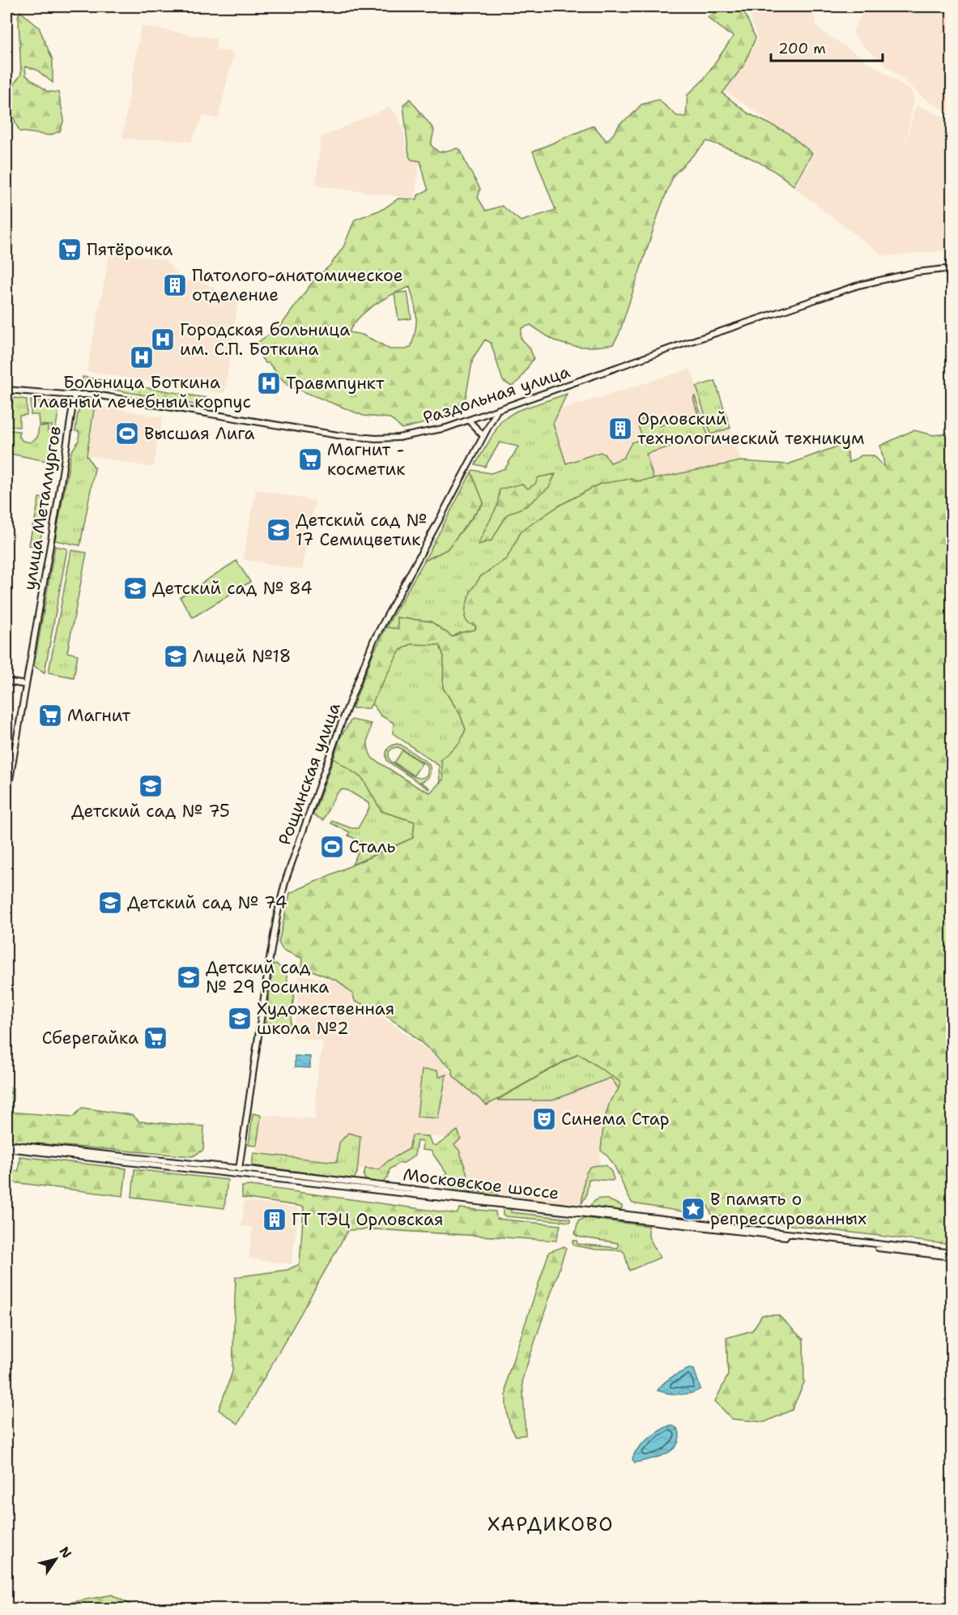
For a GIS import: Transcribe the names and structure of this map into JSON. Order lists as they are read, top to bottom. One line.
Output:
{"streets":{"main road":["Раздольная улица","улица Металлургов","Рощинская улица","Московское шоссе"]},"crossings":[["Раздольная улица","улица Металлургов"],["Раздольная улица","Рощинская улица"],["Рощинская улица","Московское шоссе"]],"districts":["ХАРДИКОВО"],"places":{"supermarket":["Пятёрочка","Магнит - косметик","Магнит","Сберегайка"],"building":["Патолого-анатомическое отделение","Орловский технологический техникум","ГТ ТЭЦ Орловская"],"hospital":["Городская больница им. С.П. Боткина","Больница Боткина Главный лечебный корпус","Травмпункт"],"sports":["Высшая Лига","Сталь"],"school or university":["Детский сад № 17 Семицветик","Детский сад № 84","Лицей №18","Детский сад № 75","Детский сад № 74","Детский сад № 29 Росинка","Художественная школа №2"],"theatre":["Синема Стар"],"place":["В память о репрессированных"]},"scale_bar":"200 m","north":"top right"}
